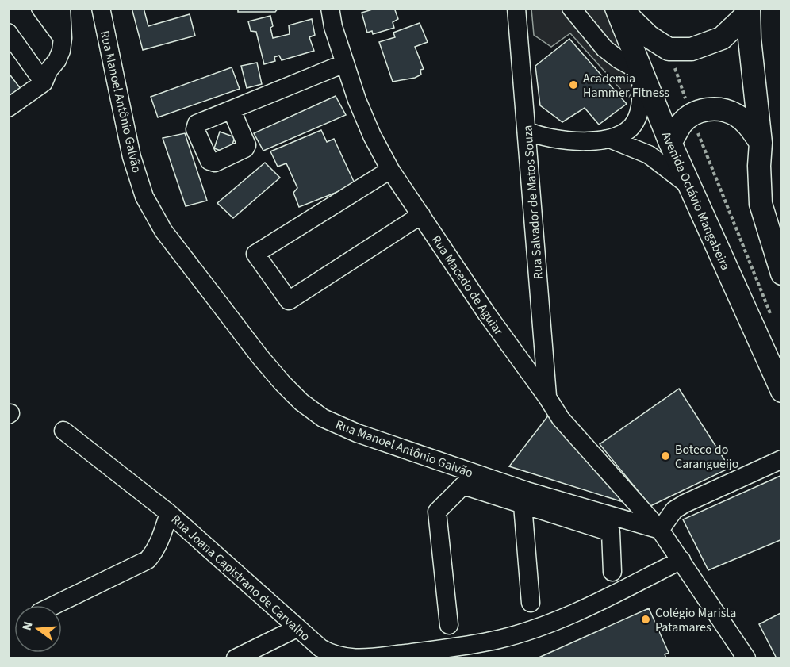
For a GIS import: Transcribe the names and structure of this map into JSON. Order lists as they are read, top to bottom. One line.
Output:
{"streets":{"main road":["Avenida Octávio Mangabeira"],"street":["Rua Manoel Antônio Galvão","Rua Salvador de Matos Souza","Rua Macedo de Aguiar","Rua Joana Capistrano de Carvalho"]},"crossings":[["Rua Manoel Antônio Galvão","Rua Macedo de Aguiar"],["Rua Salvador de Matos Souza","Rua Macedo de Aguiar"]],"places":["Academia Hammer Fitness","Boteco do Carangueijo","Colégio Marista Patamares"],"north":"left"}
